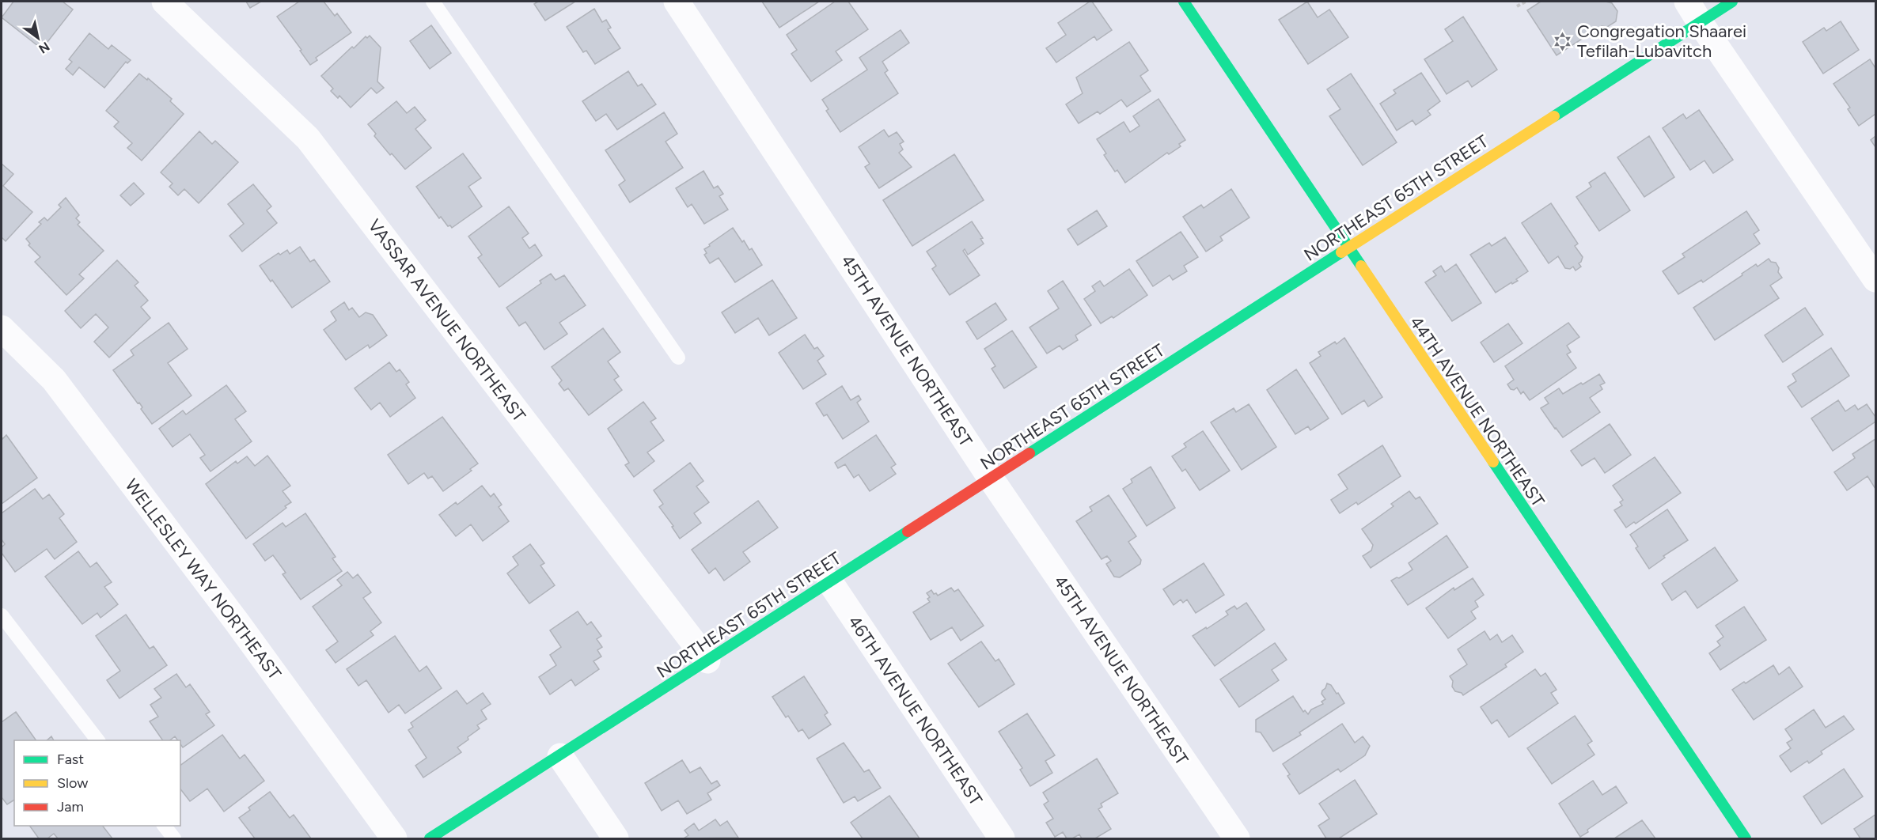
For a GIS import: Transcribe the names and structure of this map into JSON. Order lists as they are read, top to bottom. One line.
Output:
{"streets":{"main road":["NORTHEAST 65TH STREET","44TH AVENUE NORTHEAST"],"street":["VASSAR AVENUE NORTHEAST","45TH AVENUE NORTHEAST","WELLESLEY WAY NORTHEAST","46TH AVENUE NORTHEAST"]},"crossings":[["NORTHEAST 65TH STREET","VASSAR AVENUE NORTHEAST"],["NORTHEAST 65TH STREET","45TH AVENUE NORTHEAST"],["NORTHEAST 65TH STREET","44TH AVENUE NORTHEAST"],["NORTHEAST 65TH STREET","46TH AVENUE NORTHEAST"]],"places":{"synagogue":["Congregation Shaarei Tefilah-Lubavitch"]},"legend":["Fast","Slow","Jam"],"north":"bottom right"}
